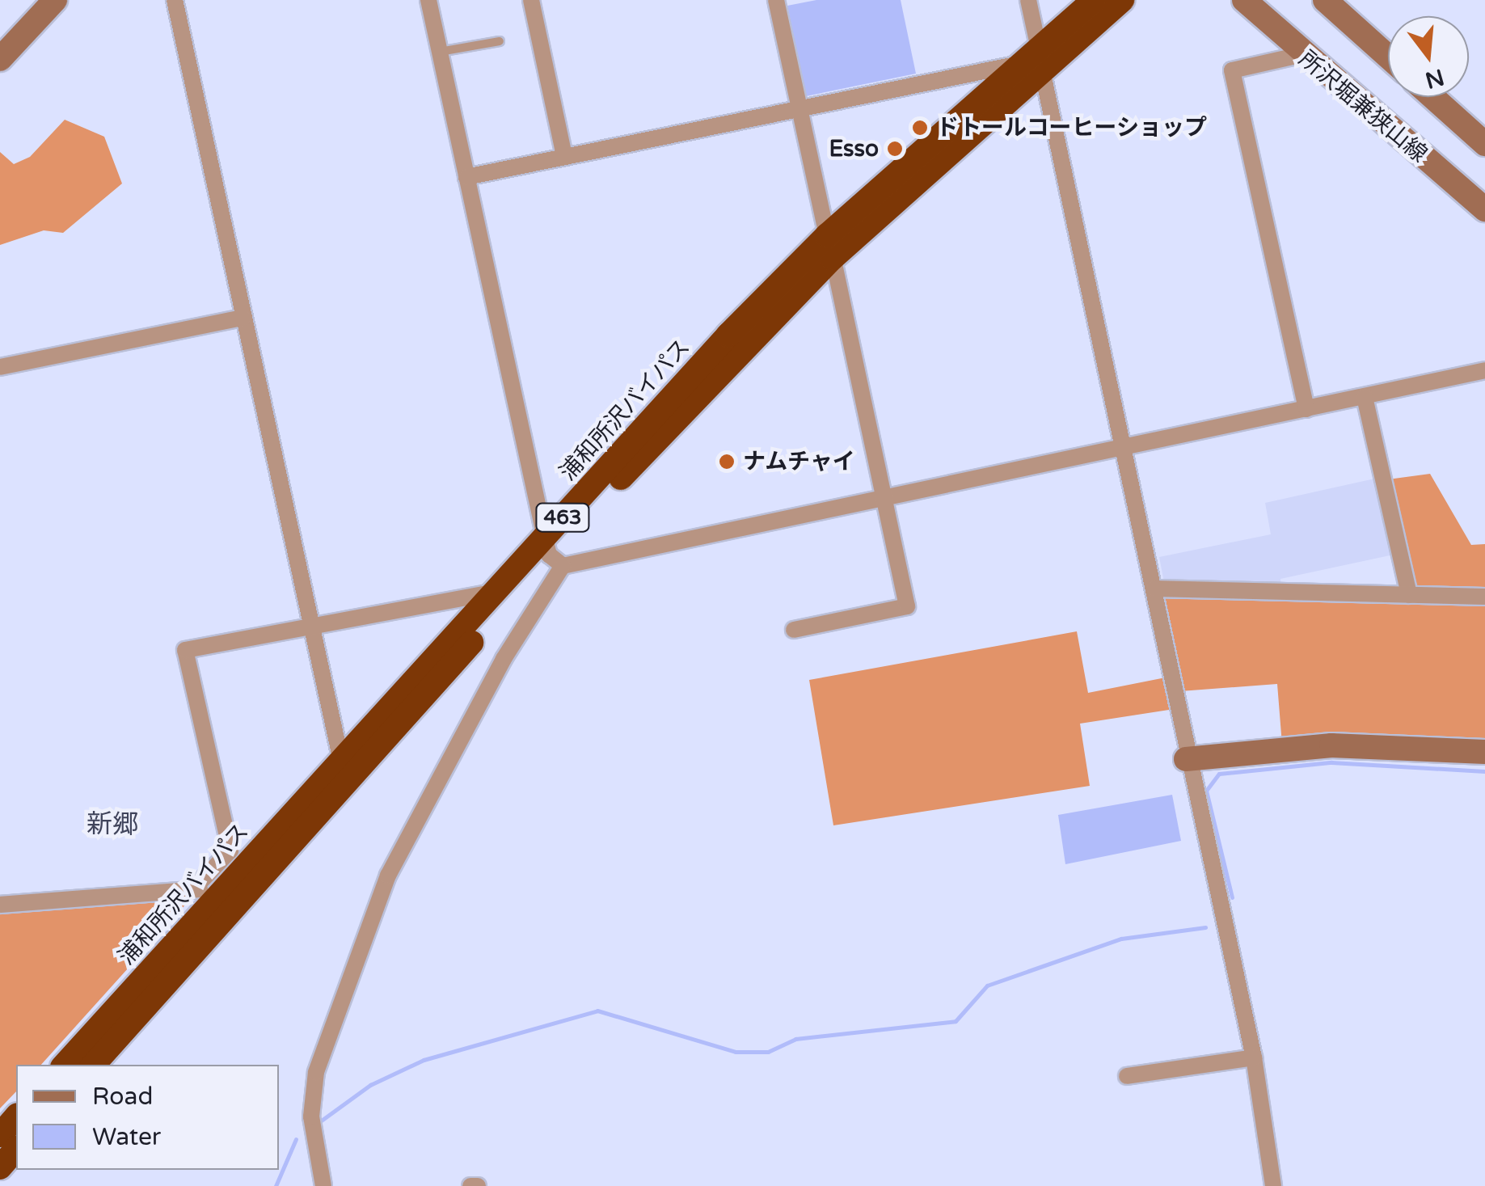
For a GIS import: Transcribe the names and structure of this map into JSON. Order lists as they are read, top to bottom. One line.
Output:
{"streets":{"highway":["浦和所沢バイパス","463"],"main road":["所沢堀兼狭山線"]},"districts":["新郷"],"places":["ドトールコーヒーショップ","Esso","ナムチャイ"],"legend":["Road","Water"],"north":"bottom"}
